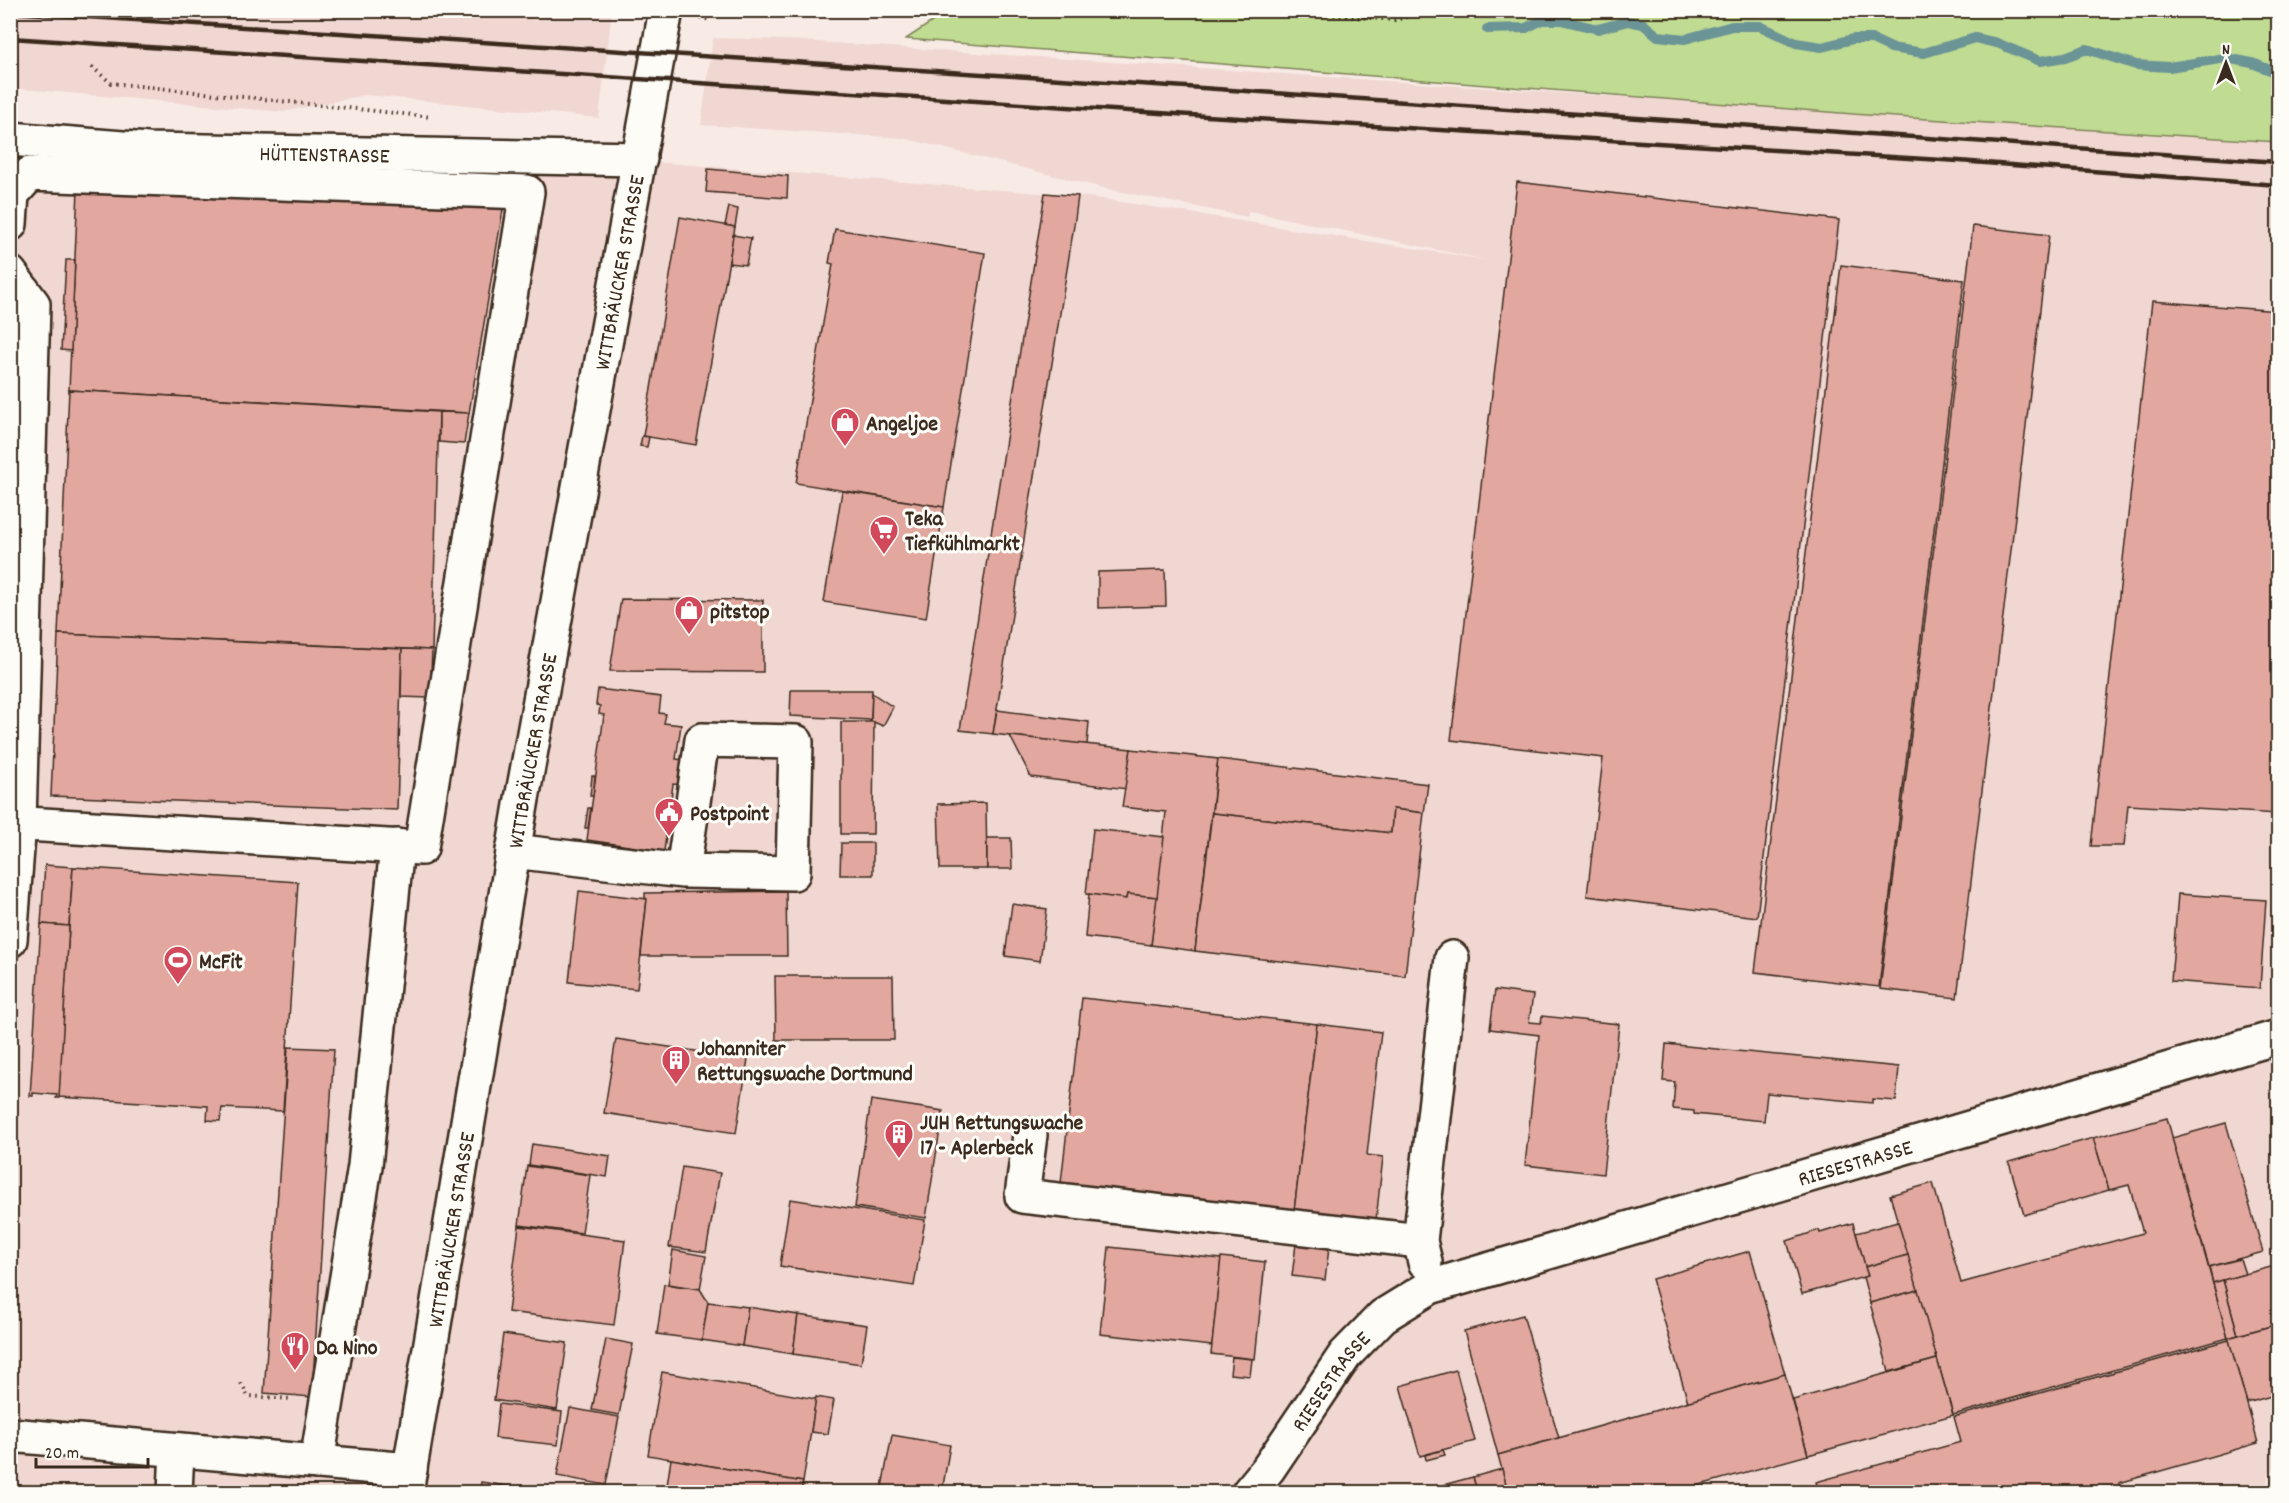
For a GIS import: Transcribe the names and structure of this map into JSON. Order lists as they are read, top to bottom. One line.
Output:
{"streets":{"street":["HÜTTENSTRASSE","WITTBRÄUCKER STRASSE","RIESESTRASSE"]},"crossings":[["HÜTTENSTRASSE","WITTBRÄUCKER STRASSE"]],"places":{"shop":["Angeljoe","pitstop"],"supermarket":["Teka Tiefkühlmarkt"],"public building":["Postpoint"],"sports":["McFit"],"building":["Johanniter Rettungswache Dortmund","JUH Rettungswache 17 - Aplerbeck"],"restaurant":["Da Nino"]},"scale_bar":"20 m","north":"top"}
